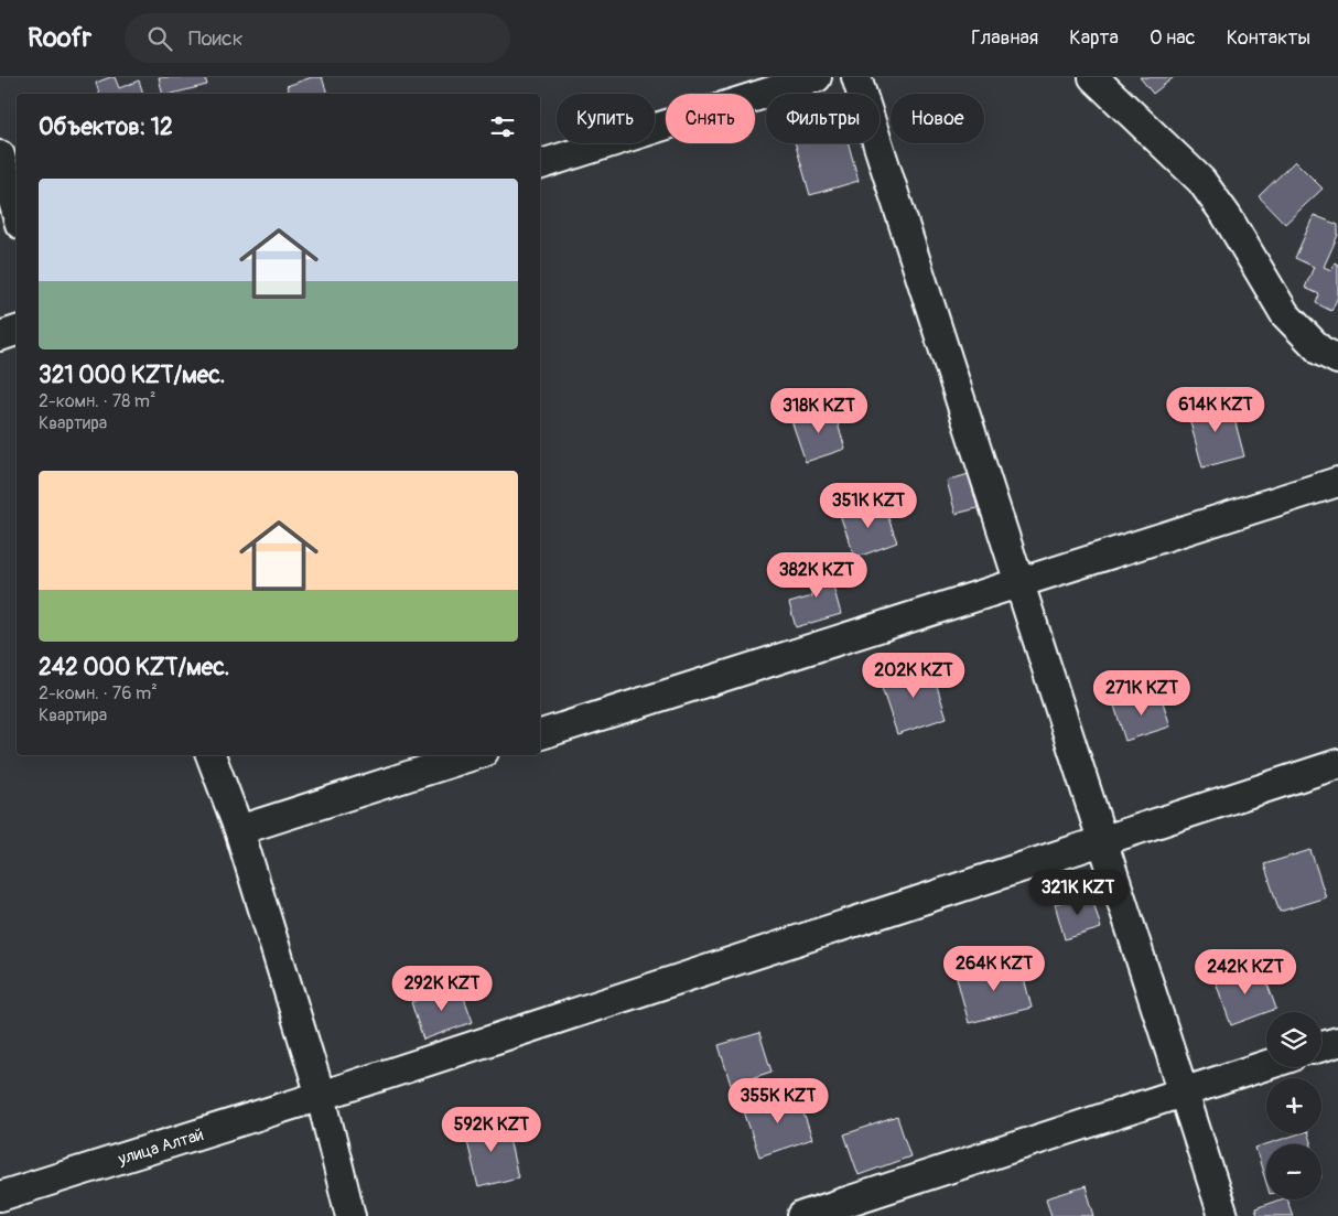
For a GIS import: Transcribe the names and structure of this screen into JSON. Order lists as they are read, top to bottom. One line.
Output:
{"streets":{"street":["улица Алтай"]},"page":{"header":"Roofr","search":"Поиск","nav":["Главная","Карта","О нас","Контакты"],"chip":["Купить","Снять","Фильтры","Новое"],"heading":"Объектов: 12","list":[{"name":"321 000 KZT/мес.","note":"2-комн. · 78 m² · Квартира"},{"name":"242 000 KZT/мес.","note":"2-комн. · 76 m² · Квартира"}],"price":["614K KZT","318K KZT","351K KZT","382K KZT","202K KZT","271K KZT","321K KZT","264K KZT","242K KZT","292K KZT","355K KZT","592K KZT"],"map_buttons":["+","−"]}}
